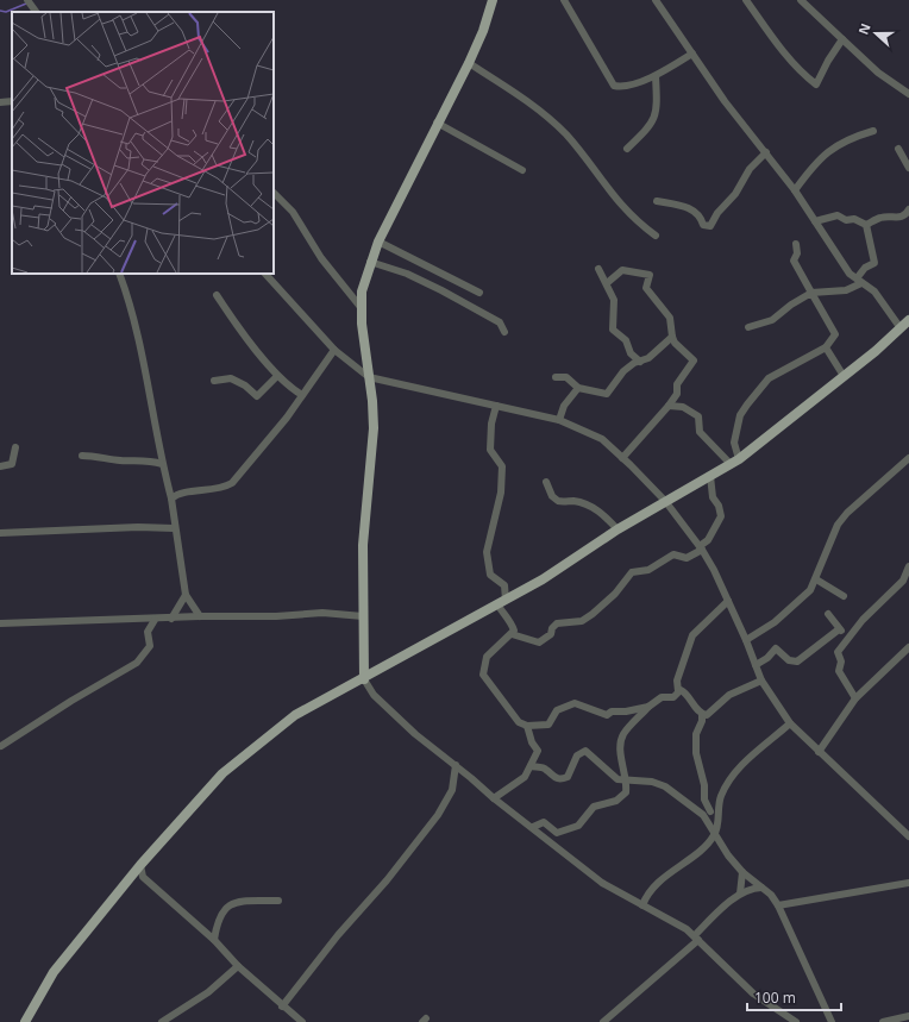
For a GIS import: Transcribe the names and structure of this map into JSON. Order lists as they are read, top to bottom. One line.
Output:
{"scale_bar":"100 m","north":"left"}
